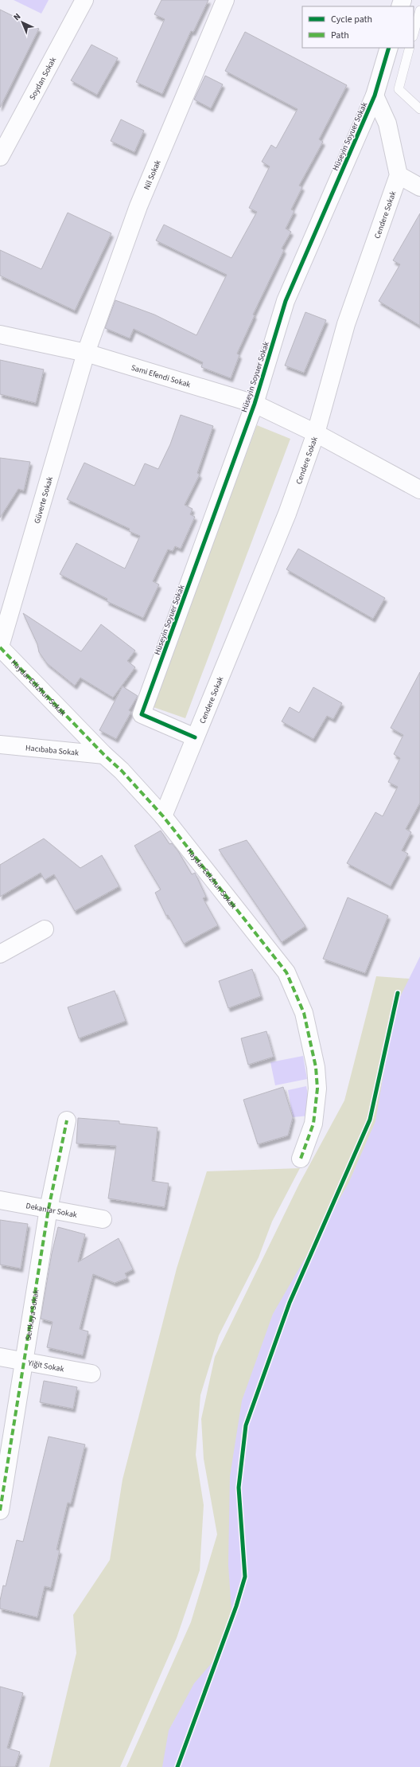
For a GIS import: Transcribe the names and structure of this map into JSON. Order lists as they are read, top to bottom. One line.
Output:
{"streets":{"street":["Soydan Sokak","Hüseyin Soyuer Sokak","Nil Sokak","Cendere Sokak","Sami Efendi Sokak","Güverte Sokak","Haydar Edizhun Sokak","Hacıbaba Sokak","Dekanlar Sokak","Sertkaya Sokak","Yiğit Sokak"]},"crossings":[["Hüseyin Soyuer Sokak","Cendere Sokak"],["Hüseyin Soyuer Sokak","Sami Efendi Sokak"],["Nil Sokak","Sami Efendi Sokak"],["Nil Sokak","Güverte Sokak"],["Cendere Sokak","Sami Efendi Sokak"],["Cendere Sokak","Haydar Edizhun Sokak"],["Sami Efendi Sokak","Güverte Sokak"],["Güverte Sokak","Haydar Edizhun Sokak"],["Haydar Edizhun Sokak","Hacıbaba Sokak"],["Dekanlar Sokak","Sertkaya Sokak"],["Sertkaya Sokak","Yiğit Sokak"]],"legend":["Cycle path","Path"],"north":"top left"}
